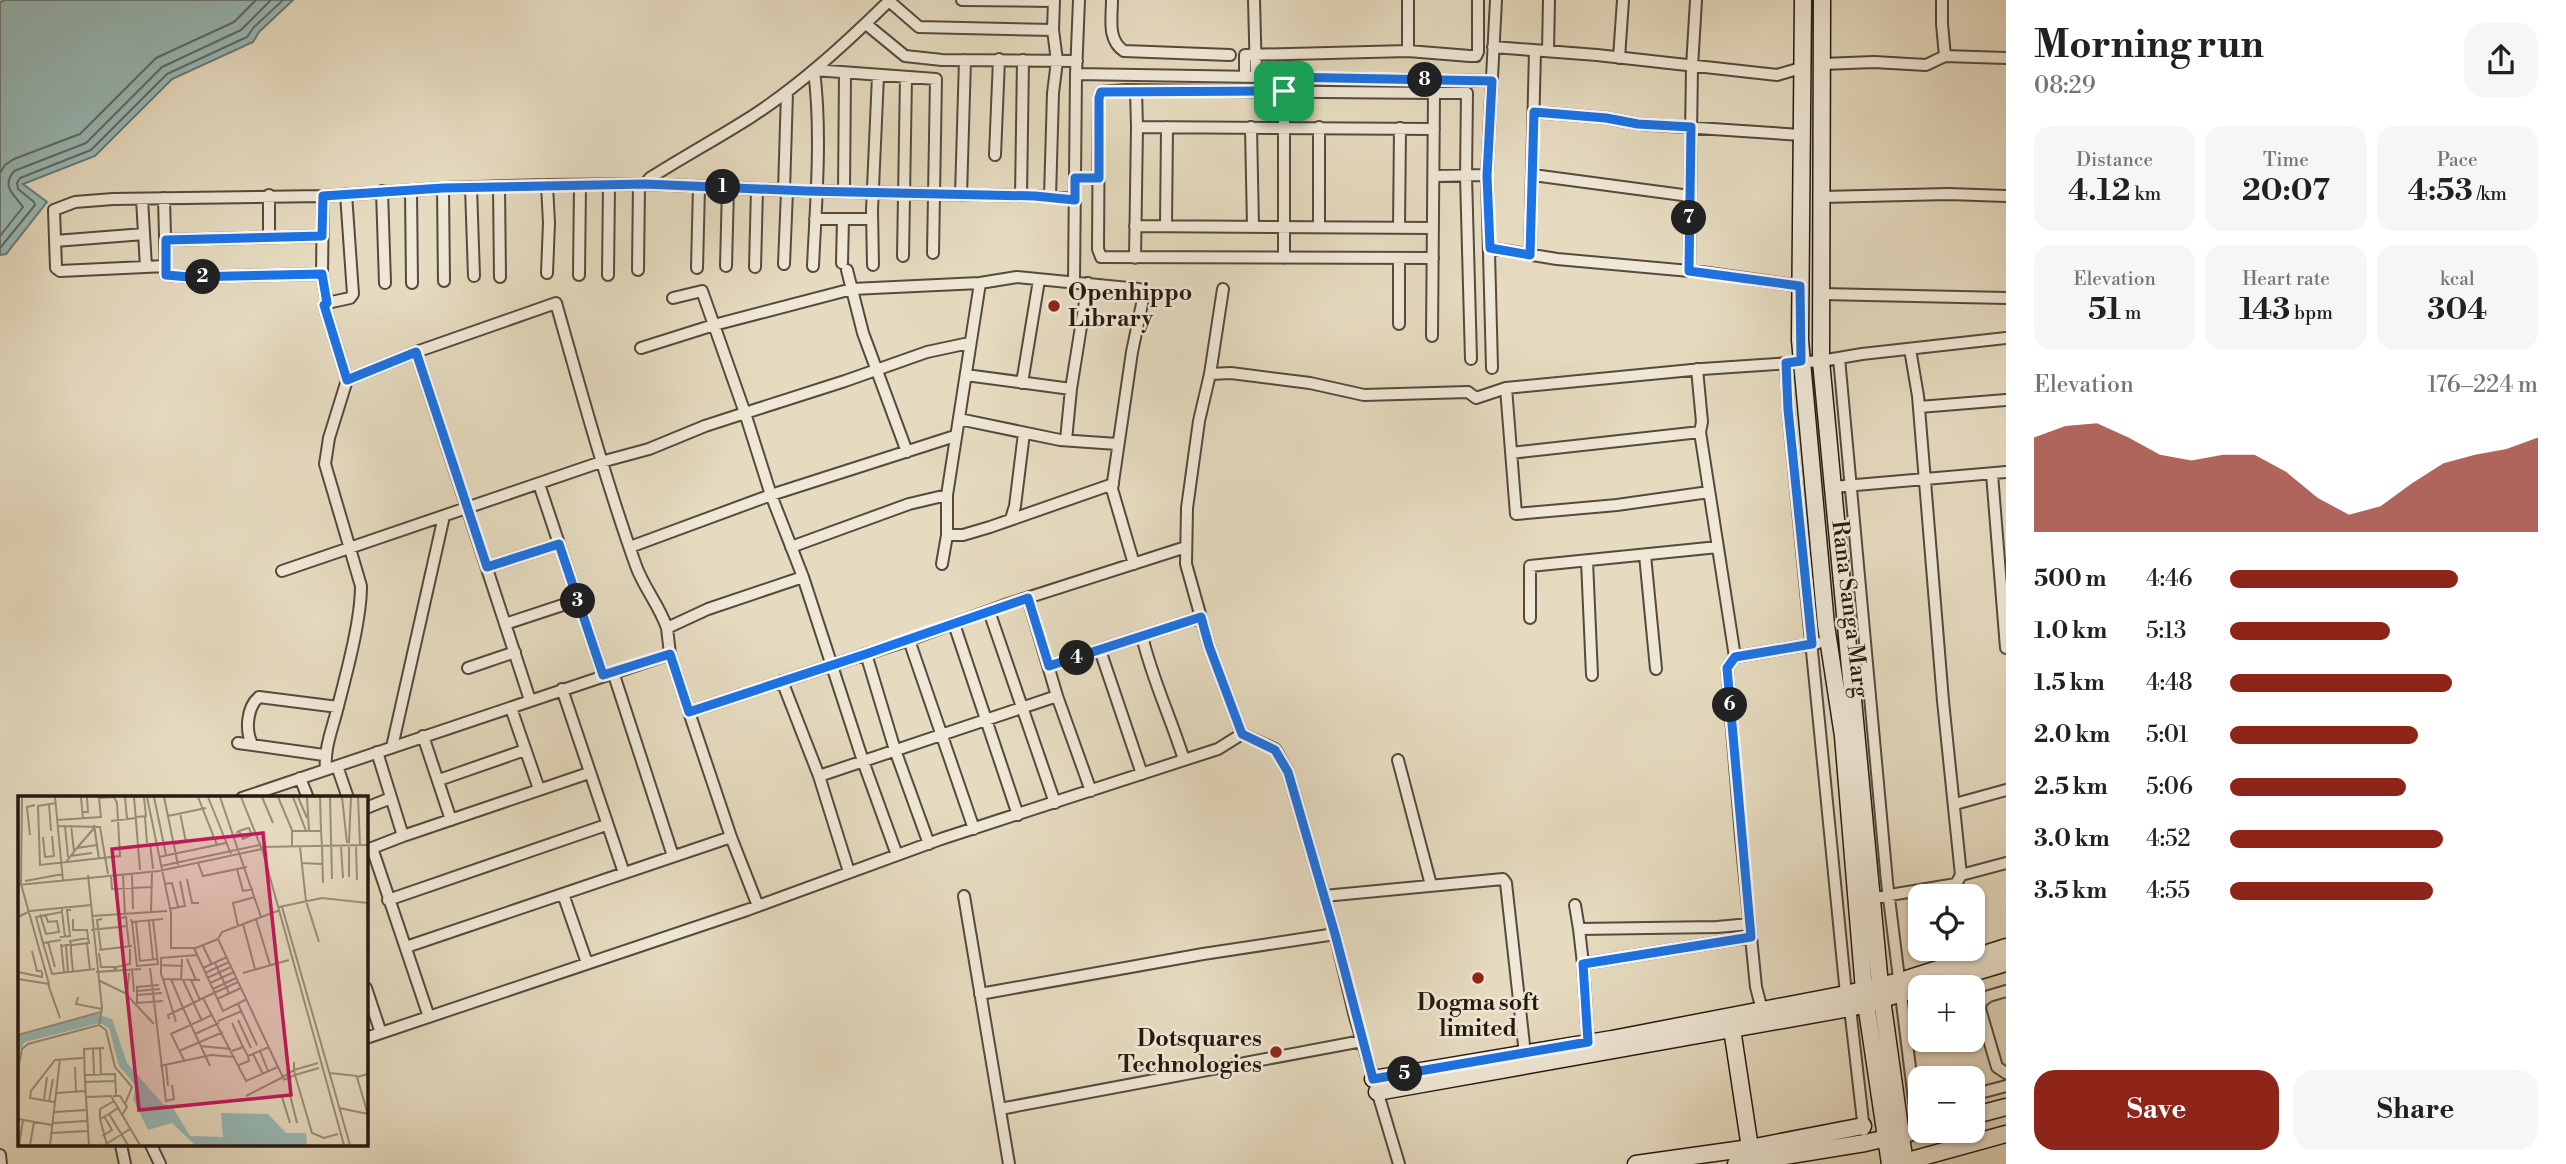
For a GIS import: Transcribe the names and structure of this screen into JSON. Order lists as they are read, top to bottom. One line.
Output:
{"streets":{"main road":["Rana Sanga Marg"]},"places":["Openhippo Library","Dogma soft limited","Dotsquares Technologies"],"page":{"heading":["Morning run","08:29"],"pins":["8","1","7","2","3","4","6","5"],"stats":[["Distance","4.12 km"],["Time","20:07"],["Pace","4:53 /km"],["Elevation","51 m"],["Heart rate","143 bpm"],["kcal","304"]],"chart":["Elevation","176–224 m"],"list":[{"name":"500 m","note":"4:46"},{"name":"1.0 km","note":"5:13"},{"name":"1.5 km","note":"4:48"},{"name":"2.0 km","note":"5:01"},{"name":"2.5 km","note":"5:06"},{"name":"3.0 km","note":"4:52"},{"name":"3.5 km","note":"4:55"}],"map_buttons":["+","−"],"buttons":["Save","Share"]}}
